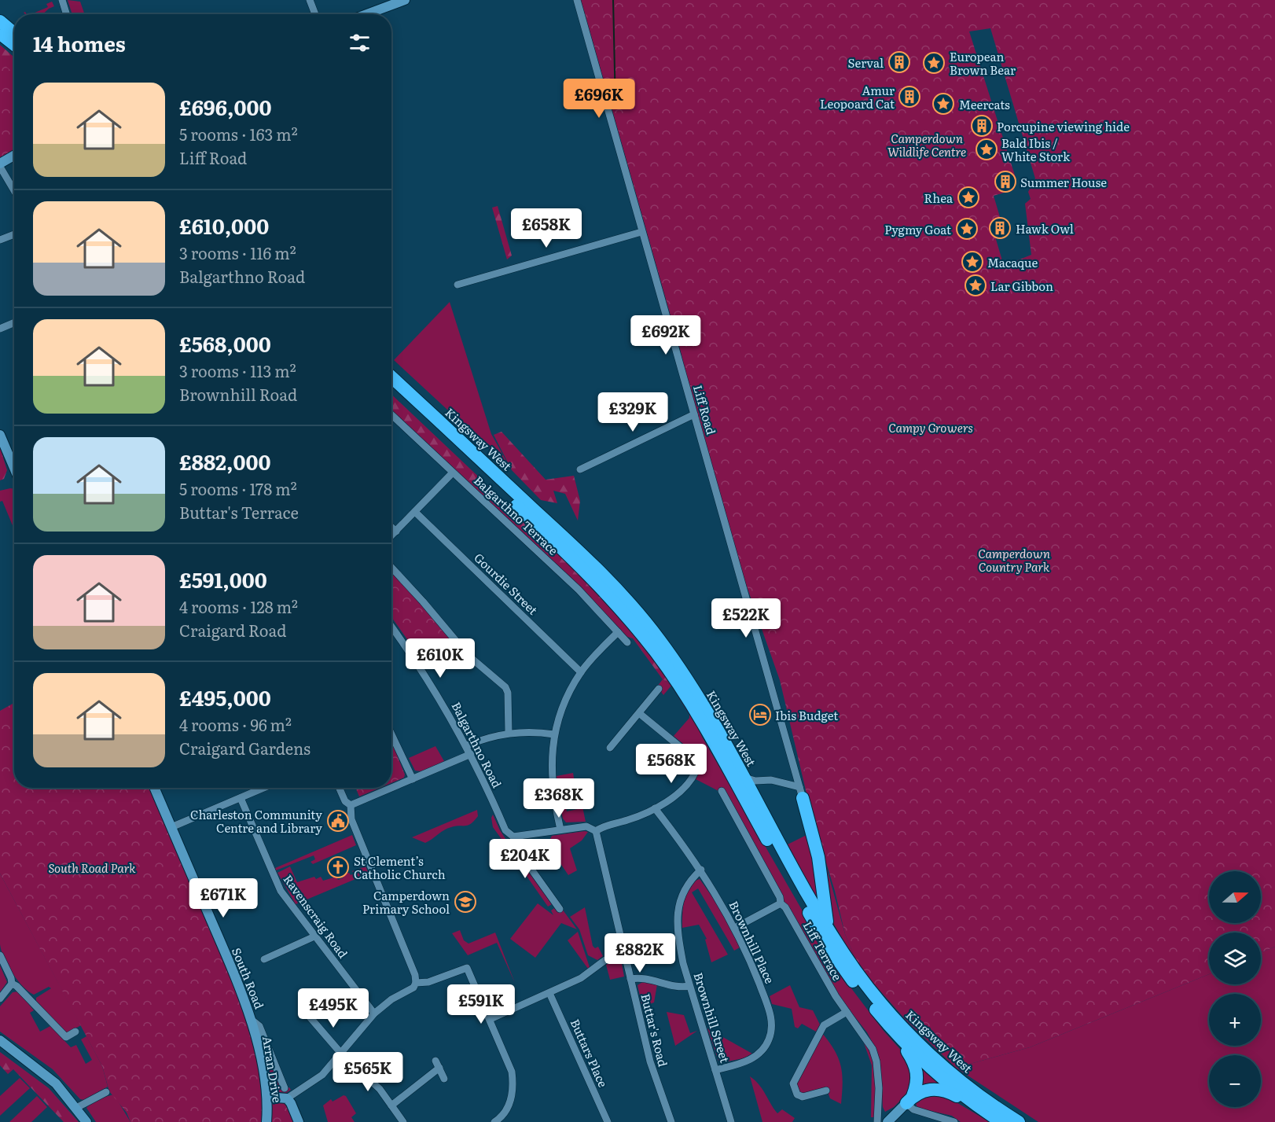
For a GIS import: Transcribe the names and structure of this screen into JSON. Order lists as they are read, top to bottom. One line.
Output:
{"streets":{"highway":["Kingsway West"],"street":["Liff Road","Balgarthno Terrace","Gourdie Street","Balgarthno Road","Ravenscraig Road","Brownhill Place","Liff Terrace","South Road","Brownhill Street","Buttar's Road","Buttars Place","Arran Drive"]},"crossings":[["Brownhill Place","Brownhill Street"],["South Road","Arran Drive"]],"parks":["Camperdown Wildlife Centre","Campy Growers","Camperdown Country Park","South Road Park"],"places":{"building":["Serval","Amur Leopoard Cat","Porcupine viewing hide","Summer House","Hawk Owl"],"place":["European Brown Bear","Meercats","Bald Ibis / White Stork","Rhea","Pygmy Goat","Macaque","Lar Gibbon"],"hotel":["Ibis Budget"],"public building":["Charleston Community Centre and Library"],"church":["St Clement’s Catholic Church"],"school or university":["Camperdown Primary School"]},"north":"right","page":{"heading":"14 homes","list":[{"name":"£696,000","note":"5 rooms · 163 m² · Liff Road"},{"name":"£610,000","note":"3 rooms · 116 m² · Balgarthno Road"},{"name":"£568,000","note":"3 rooms · 113 m² · Brownhill Road"},{"name":"£882,000","note":"5 rooms · 178 m² · Buttar's Terrace"},{"name":"£591,000","note":"4 rooms · 128 m² · Craigard Road"},{"name":"£495,000","note":"4 rooms · 96 m² · Craigard Gardens"}],"price":["£696K","£658K","£692K","£329K","£522K","£610K","£568K","£368K","£204K","£671K","£882K","£591K","£495K","£565K"],"map_buttons":["+","−"]}}
